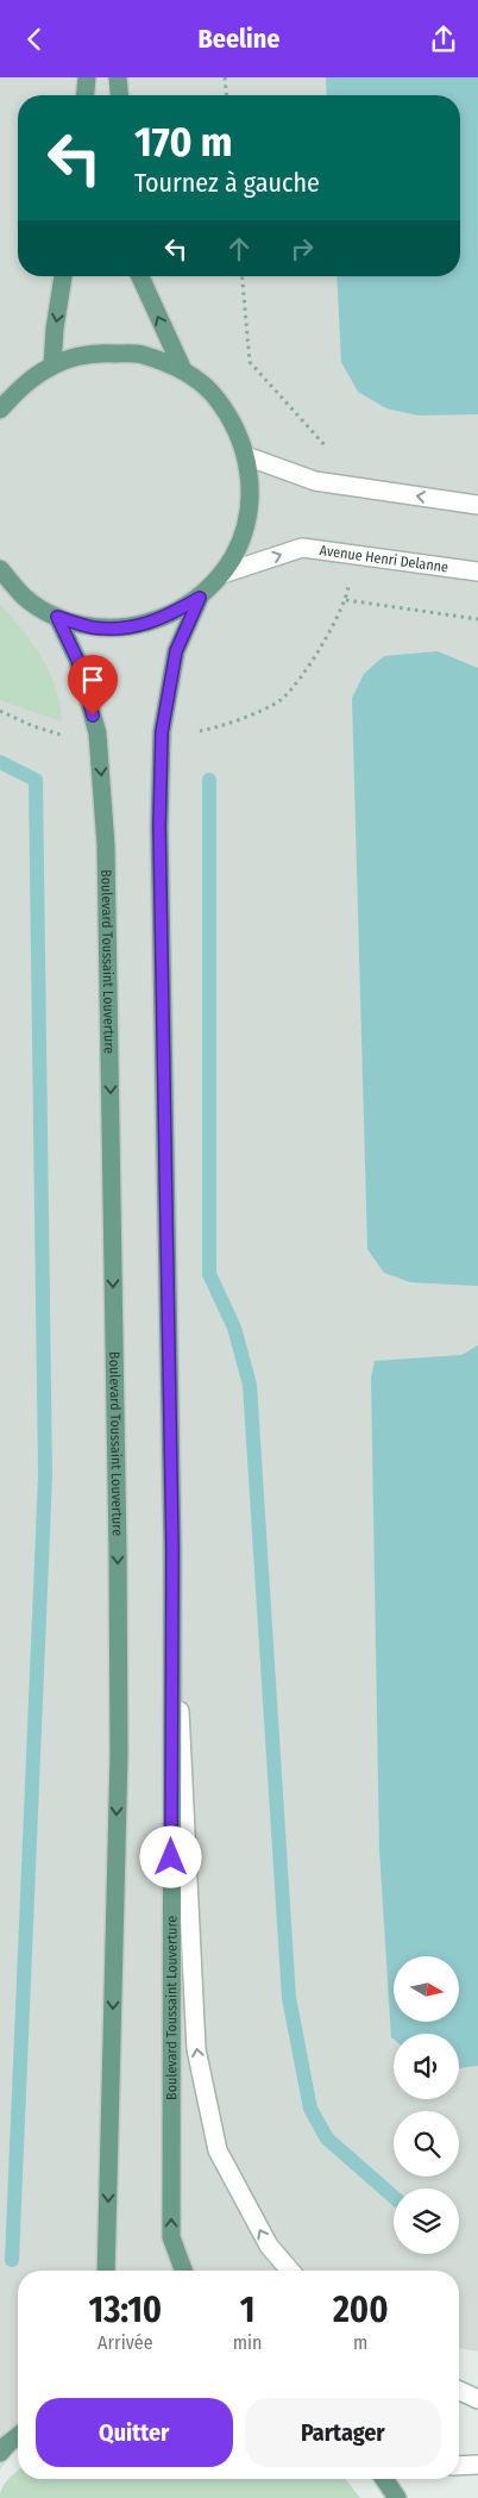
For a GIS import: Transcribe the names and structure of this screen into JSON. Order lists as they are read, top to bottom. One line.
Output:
{"streets":{"main road":["Avenue Henri Delanne","Boulevard Toussaint Louverture"]},"north":"right","page":{"header":"Beeline","turn":["170 m","Tournez à gauche"],"eta":["13:10","Arrivée","1","min","200","m"],"buttons":["Quitter","Partager"]}}
